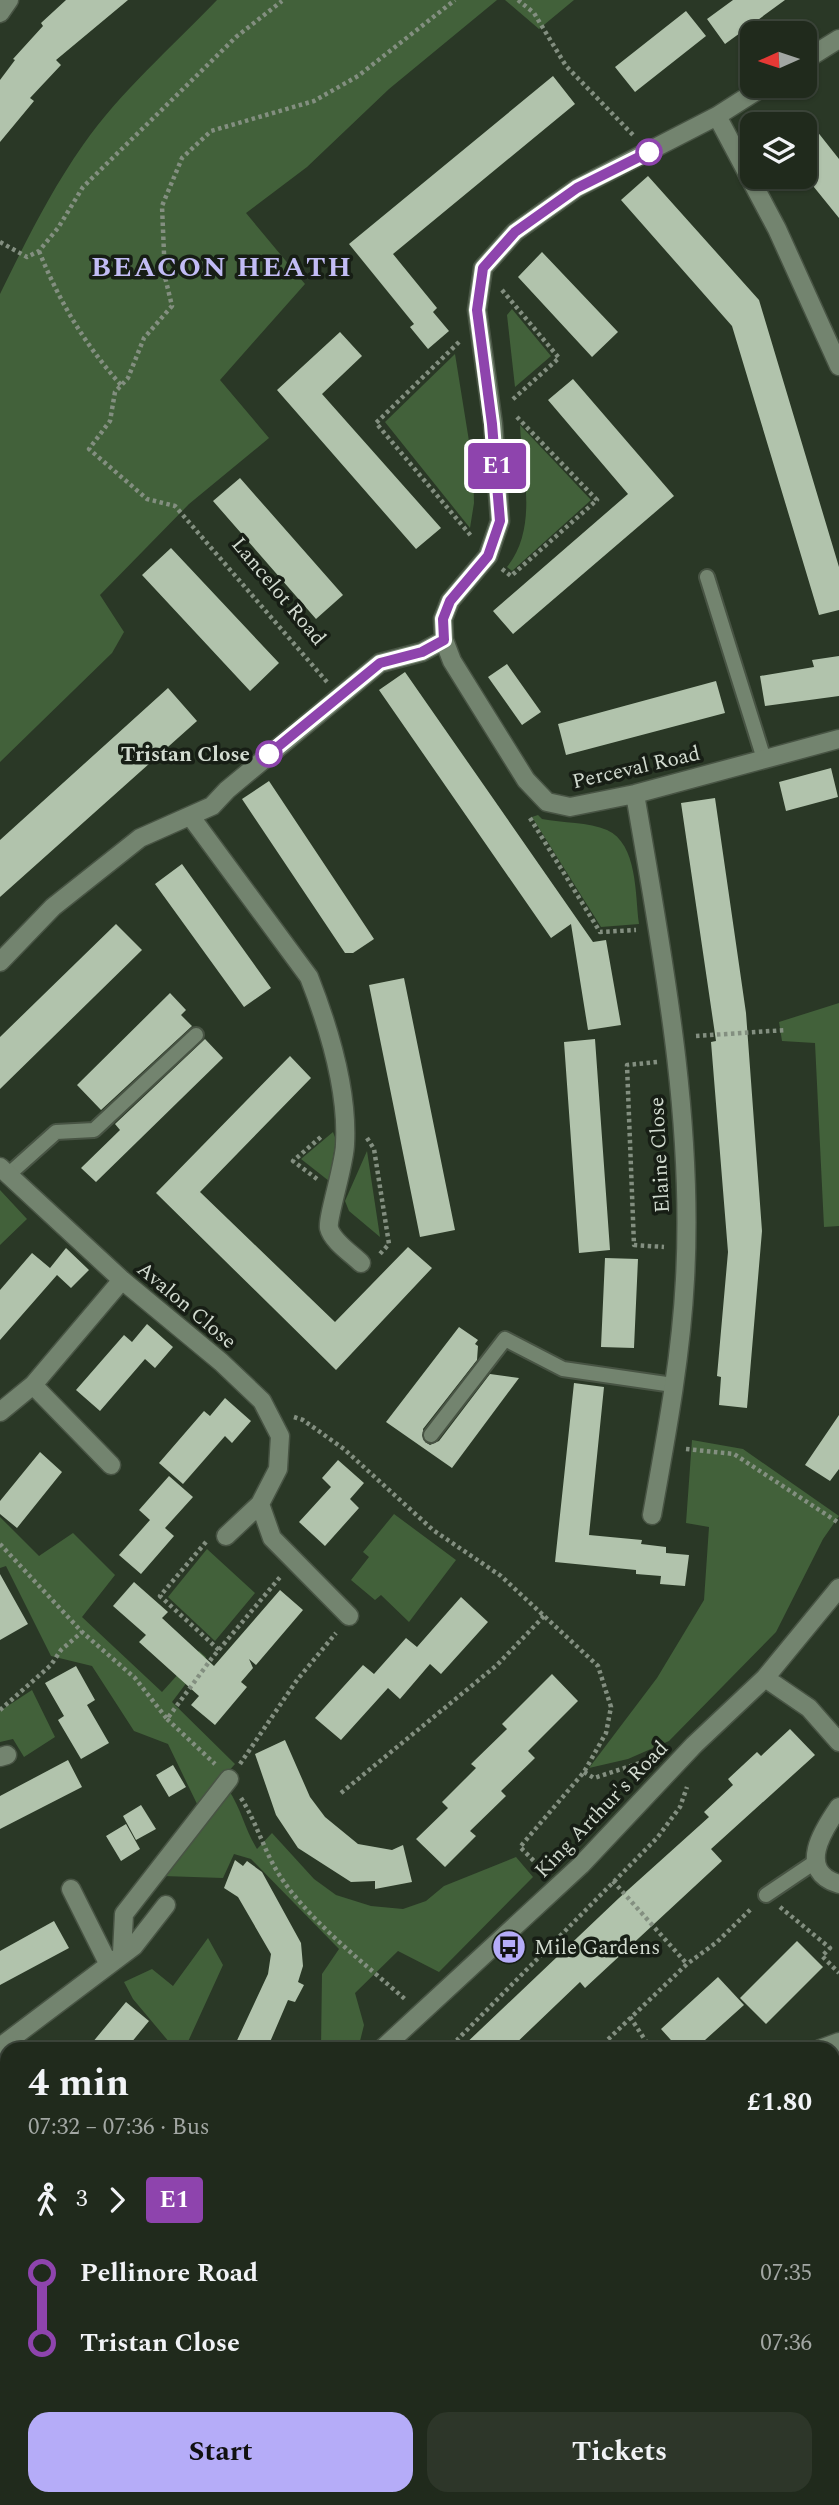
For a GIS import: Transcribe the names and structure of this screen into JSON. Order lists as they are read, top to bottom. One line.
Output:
{"streets":{"street":["Perceval Road","Elaine Close","Avalon Close","King Arthur's Road"],"path":["Lancelot Road"]},"crossings":[["Perceval Road","Elaine Close"]],"districts":["BEACON HEATH"],"places":{"other":["Tristan Close"],"bus stop":["Mile Gardens"]},"lines":["bus line E1"],"north":"left","page":{"on_map":"E1","heading":["4 min","07:32 – 07:36 · Bus","£1.80"],"legs":["3","E1"],"list":[{"name":"Pellinore Road","value":"07:35"},{"name":"Tristan Close","value":"07:36"}],"buttons":["Start","Tickets"]}}
